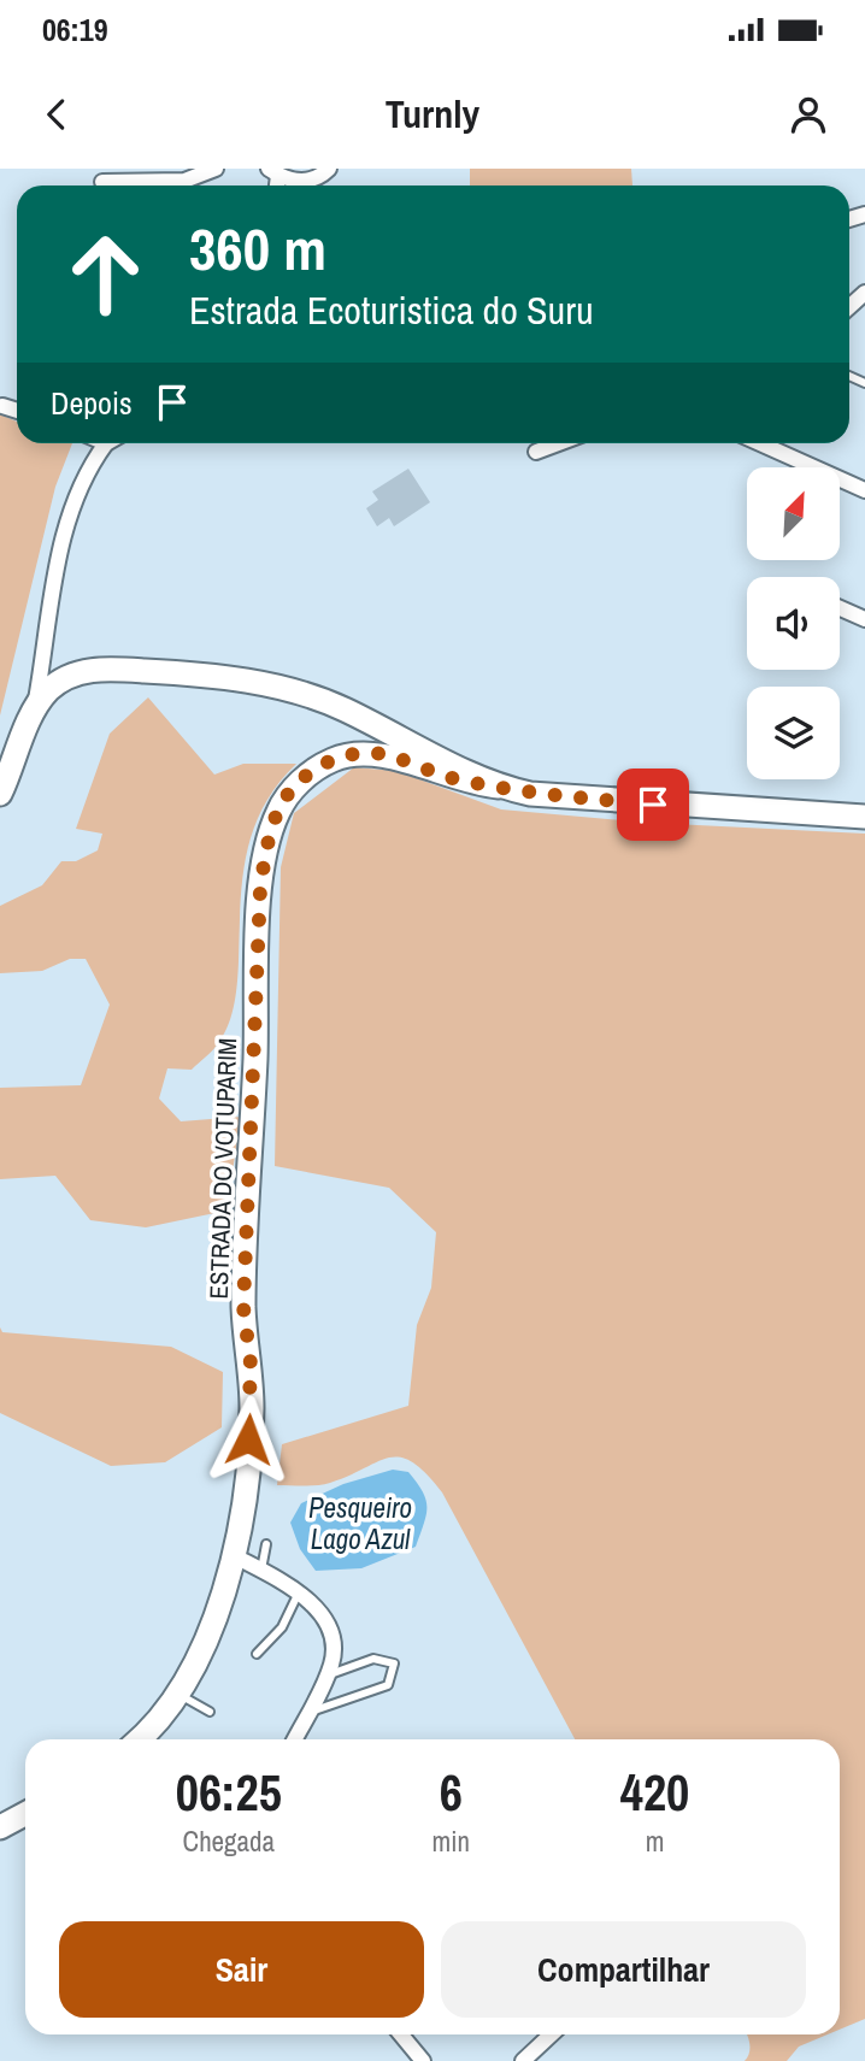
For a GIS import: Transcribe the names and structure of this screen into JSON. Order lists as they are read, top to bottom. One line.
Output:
{"streets":{"street":["ESTRADA DO VOTUPARIM"]},"water":["Pesqueiro Lago Azul"],"north":"top right","page":{"status":"06:19","header":"Turnly","turn":["360 m","Estrada Ecoturistica do Suru"],"then":"Depois","eta":["06:25","Chegada","6","min","420","m"],"buttons":["Sair","Compartilhar"]}}
